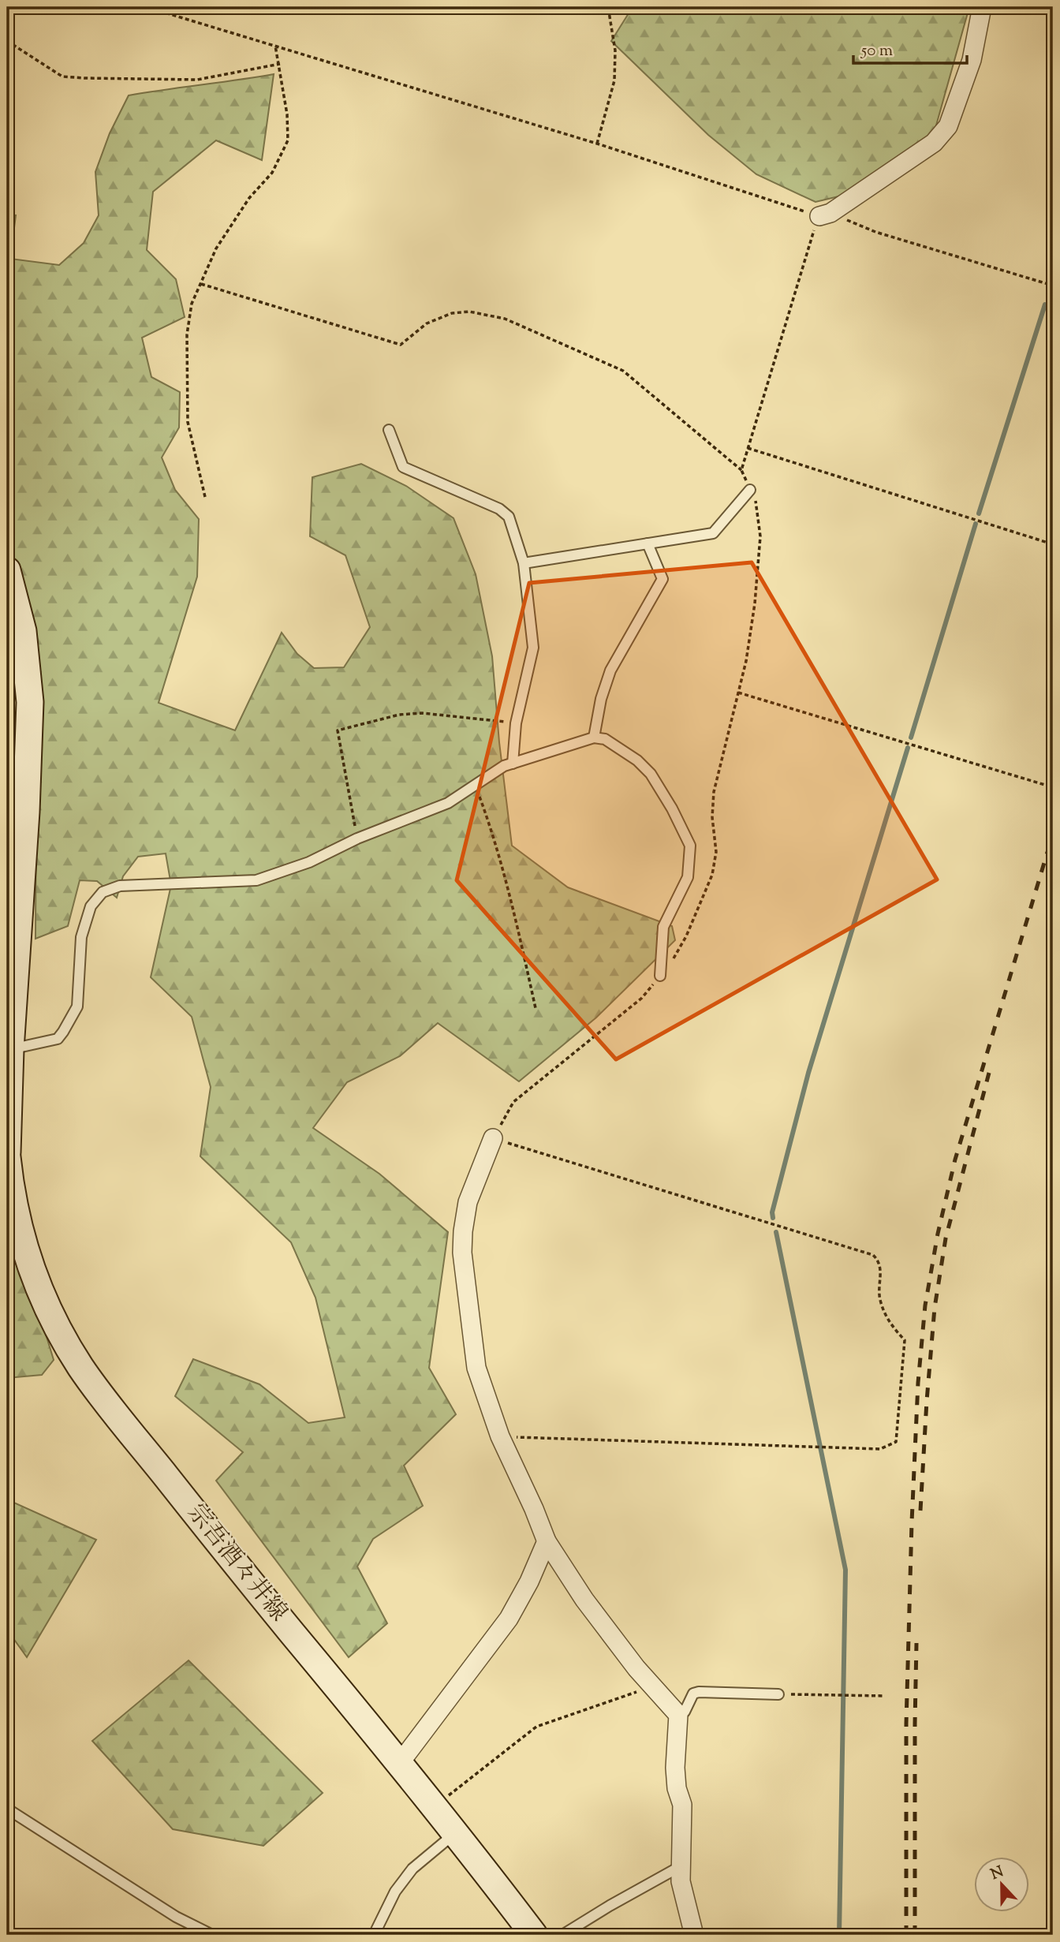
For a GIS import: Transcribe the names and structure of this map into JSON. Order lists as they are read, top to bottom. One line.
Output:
{"streets":{"main road":["宗吾酒々井線"]},"scale_bar":"50 m","north":"top"}
